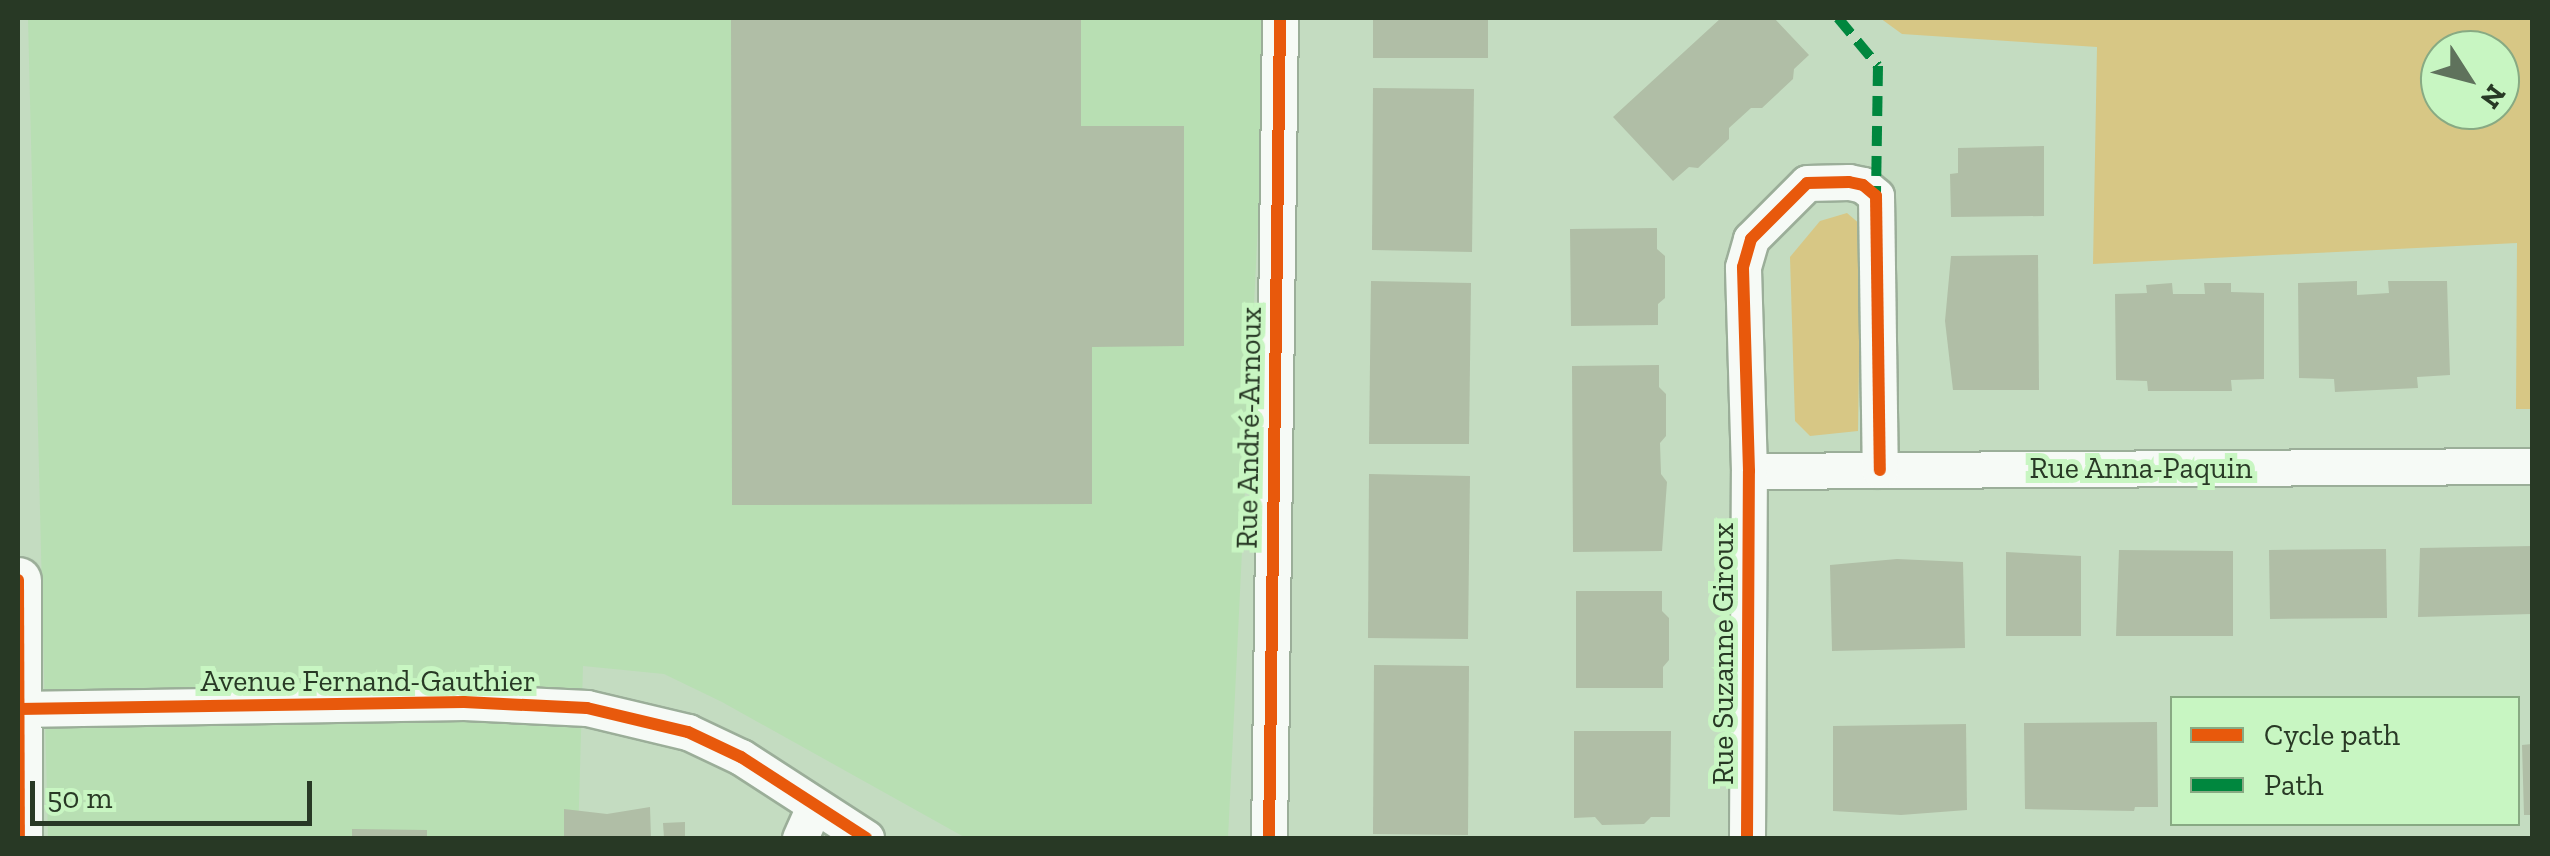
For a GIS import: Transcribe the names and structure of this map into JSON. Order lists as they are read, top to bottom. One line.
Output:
{"streets":{"street":["Rue André-Arnoux","Rue Anna-Paquin","Rue Suzanne Giroux","Avenue Fernand-Gauthier"]},"crossings":[["Rue Anna-Paquin","Rue Suzanne Giroux"]],"legend":["Cycle path","Path"],"scale_bar":"50 m","north":"bottom right"}
